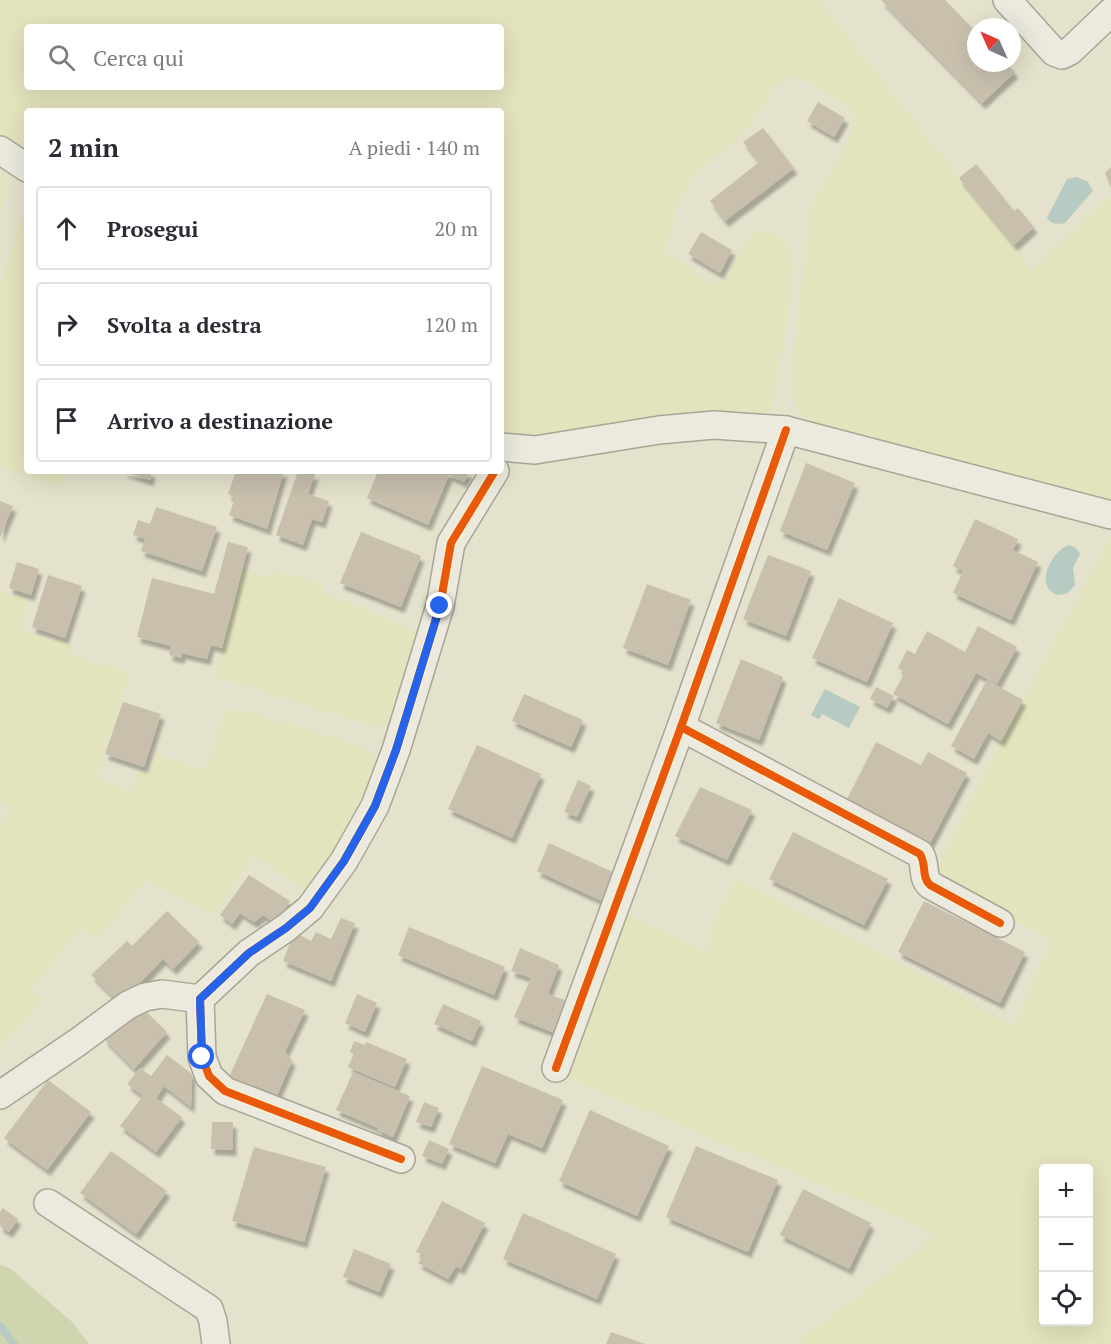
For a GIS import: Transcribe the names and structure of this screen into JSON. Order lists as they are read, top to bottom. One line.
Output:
{"north":"top left","page":{"search":"Cerca qui","heading":["2 min","A piedi · 140 m"],"list":[["Prosegui","20 m"],["Svolta a destra","120 m"],"Arrivo a destinazione"],"map_buttons":["+","−"]}}
